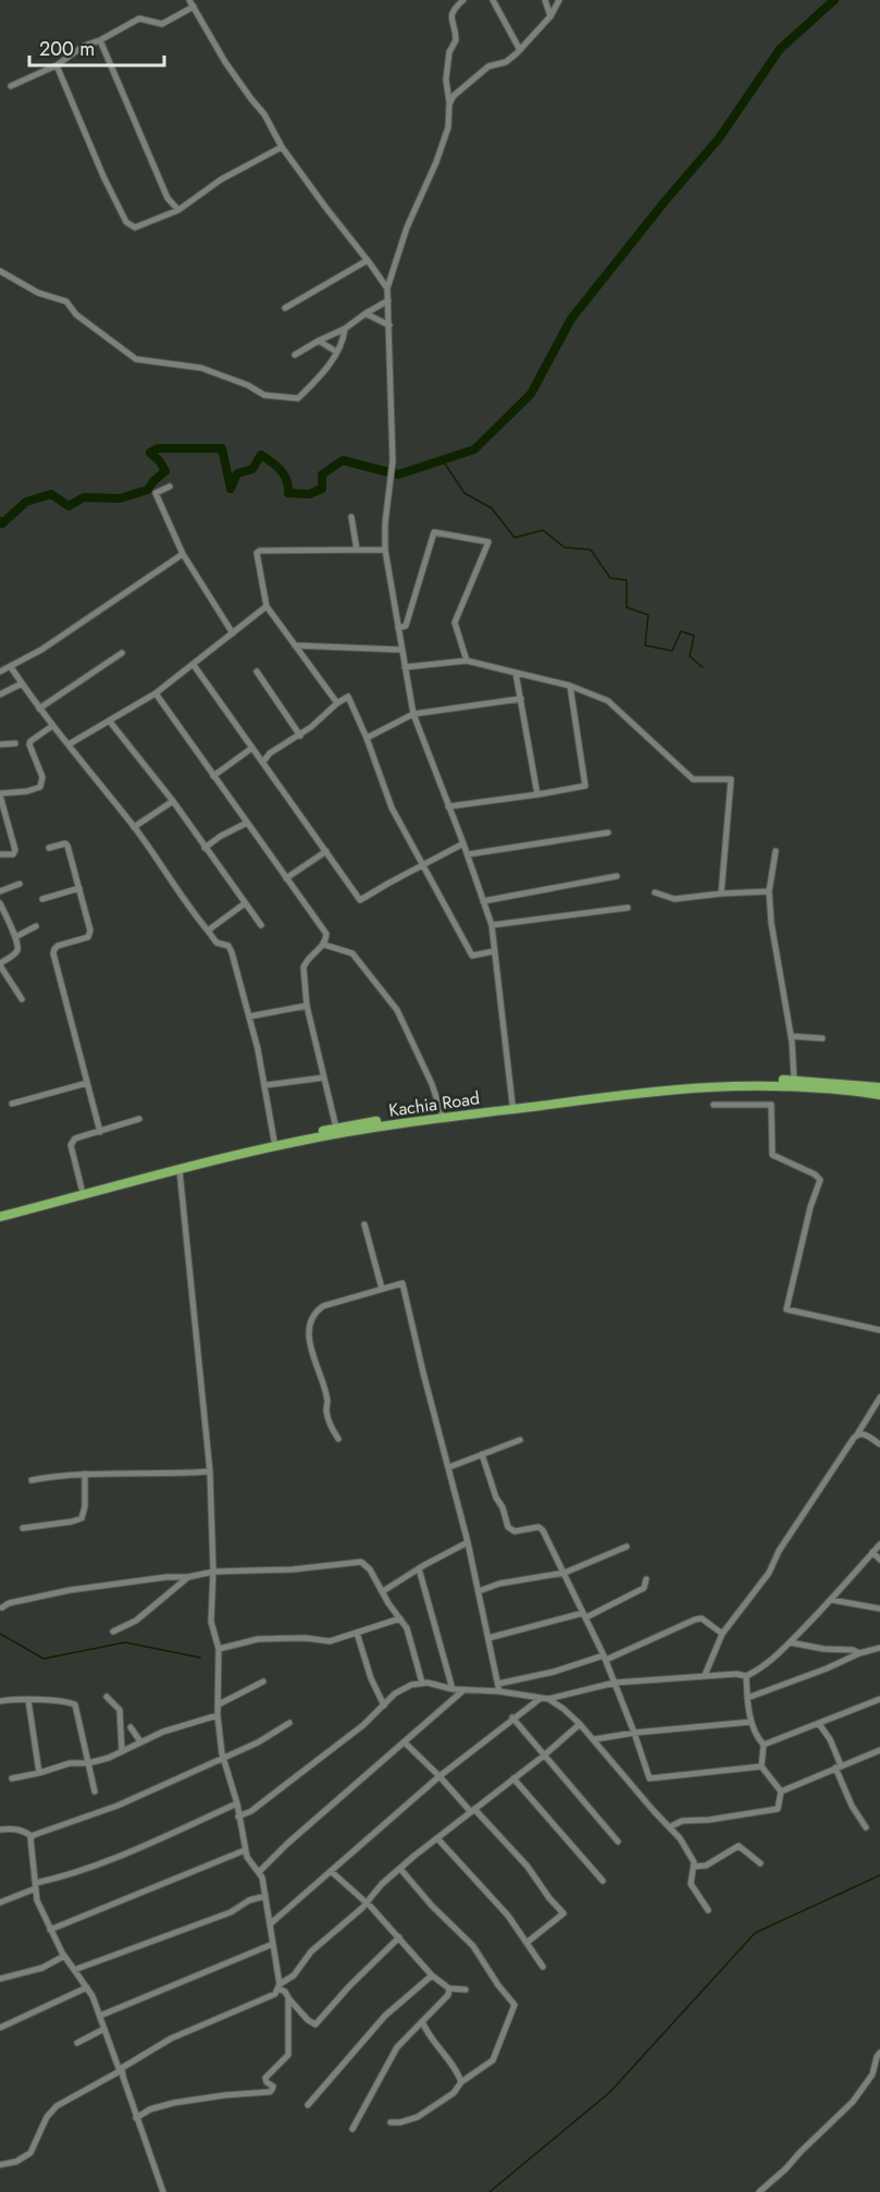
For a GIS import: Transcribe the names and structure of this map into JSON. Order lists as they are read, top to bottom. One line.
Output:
{"streets":{"highway":["Kachia Road"]},"scale_bar":"200 m"}
